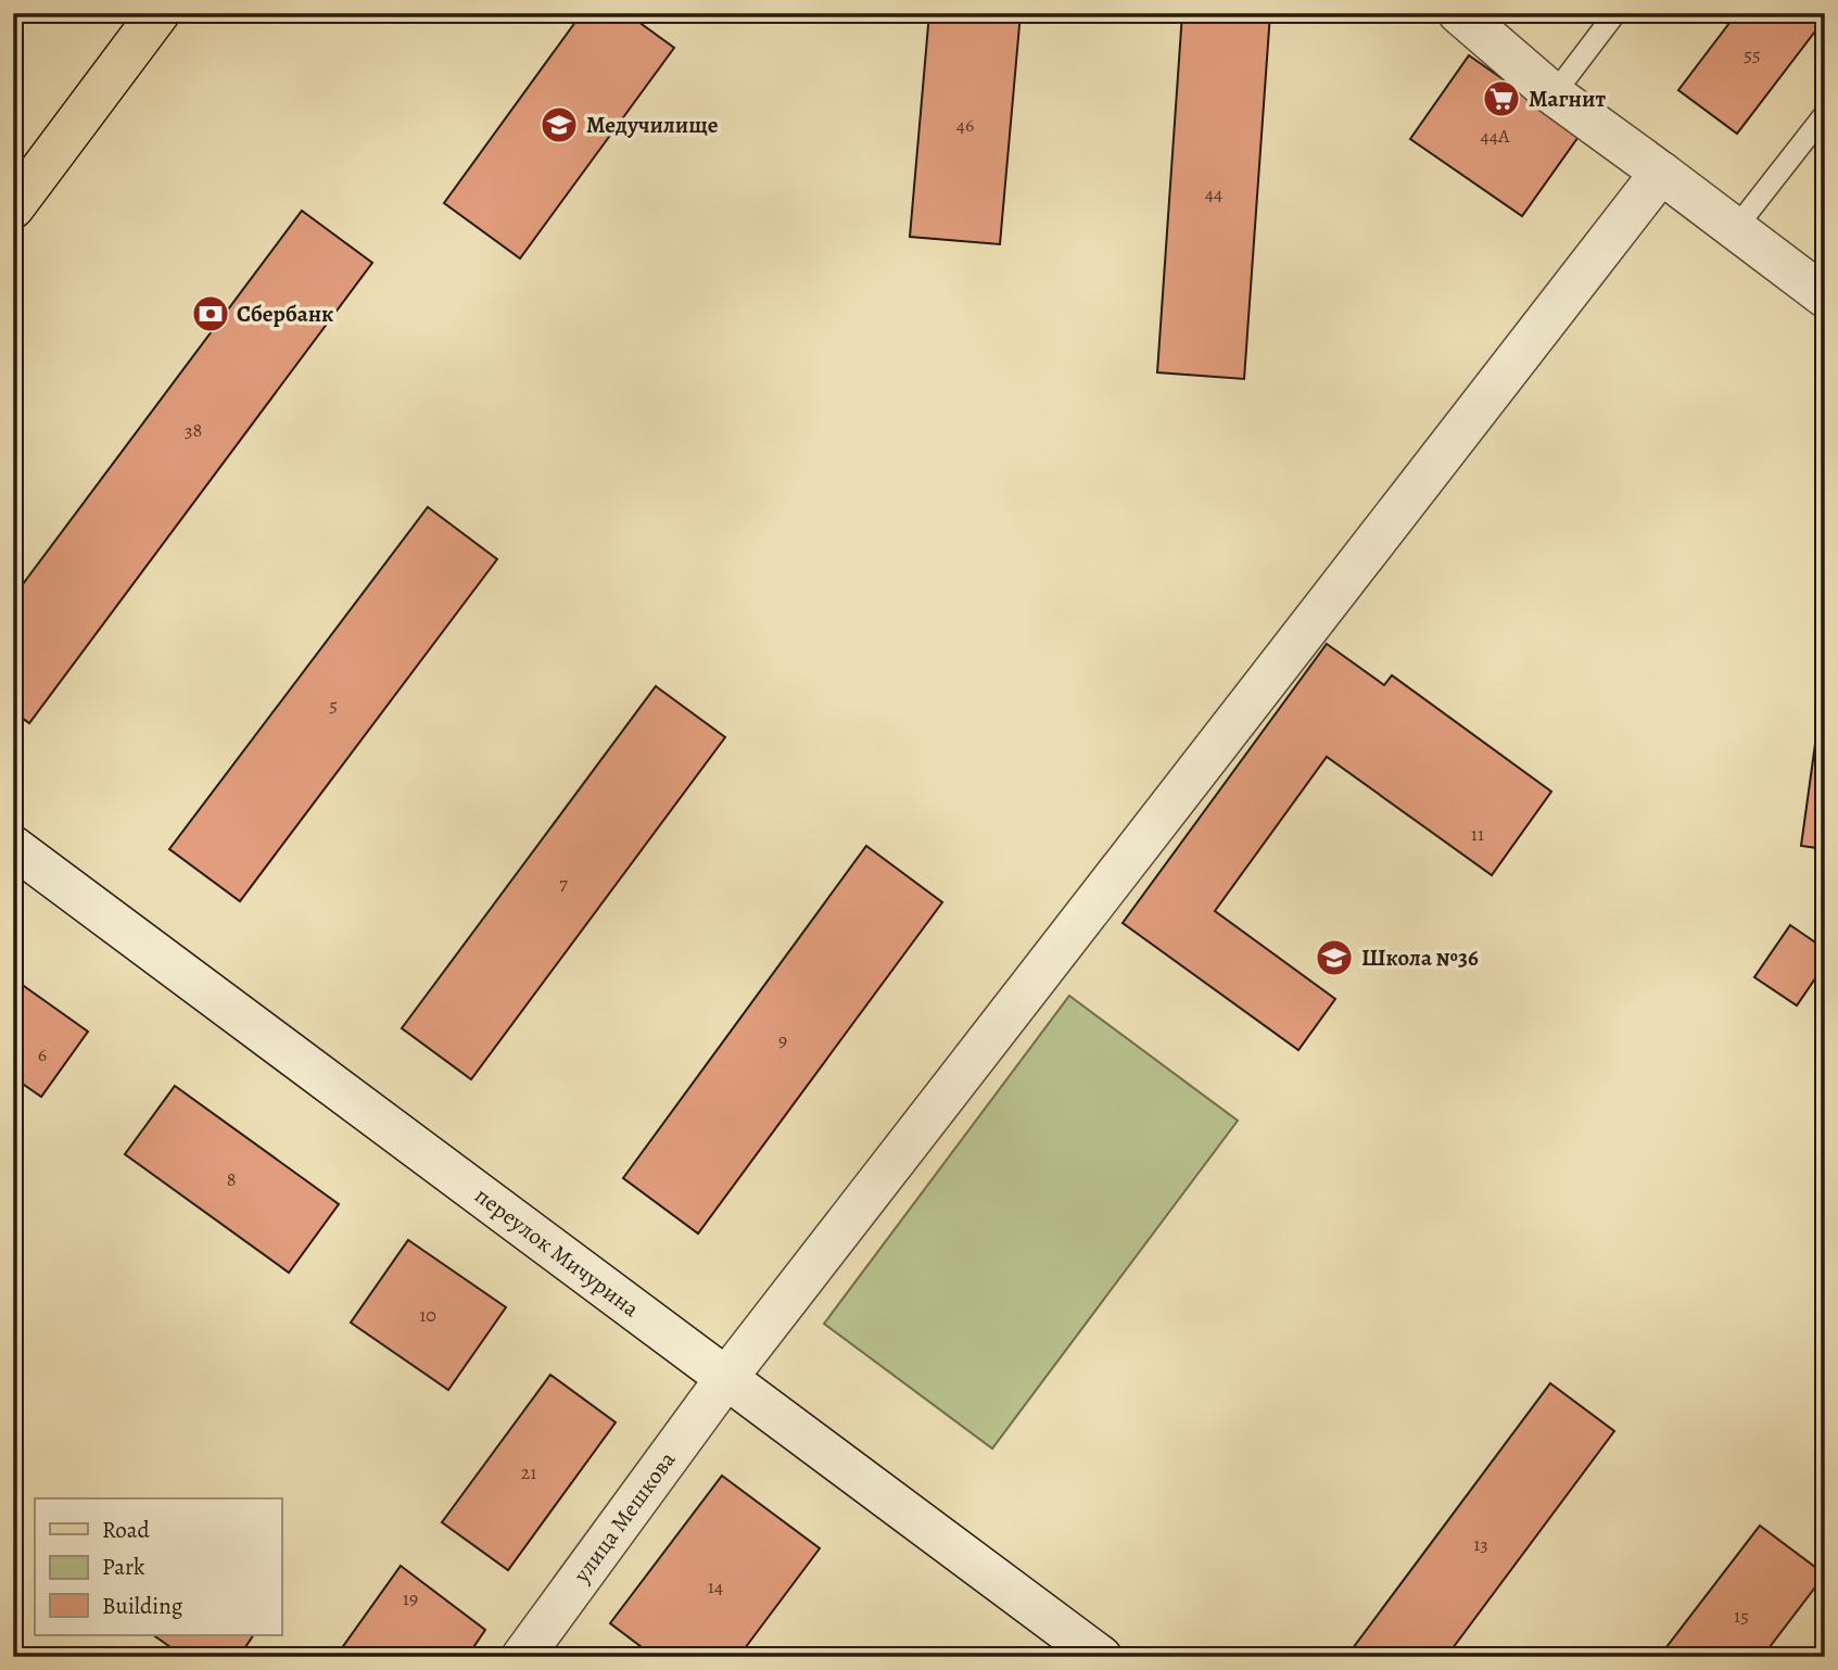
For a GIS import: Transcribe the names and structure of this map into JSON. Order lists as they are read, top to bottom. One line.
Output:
{"streets":{"street":["переулок Мичурина","улица Мешкова"]},"crossings":[["переулок Мичурина","улица Мешкова"]],"places":{"supermarket":["Магнит"],"school or university":["Медучилище","Школа №36"],"bank":["Сбербанк"]},"house_numbers":["55","46","44А","44","38","5","11","7","9","6","8","10","21","13","14","19","15"],"legend":["Road","Park","Building"]}
